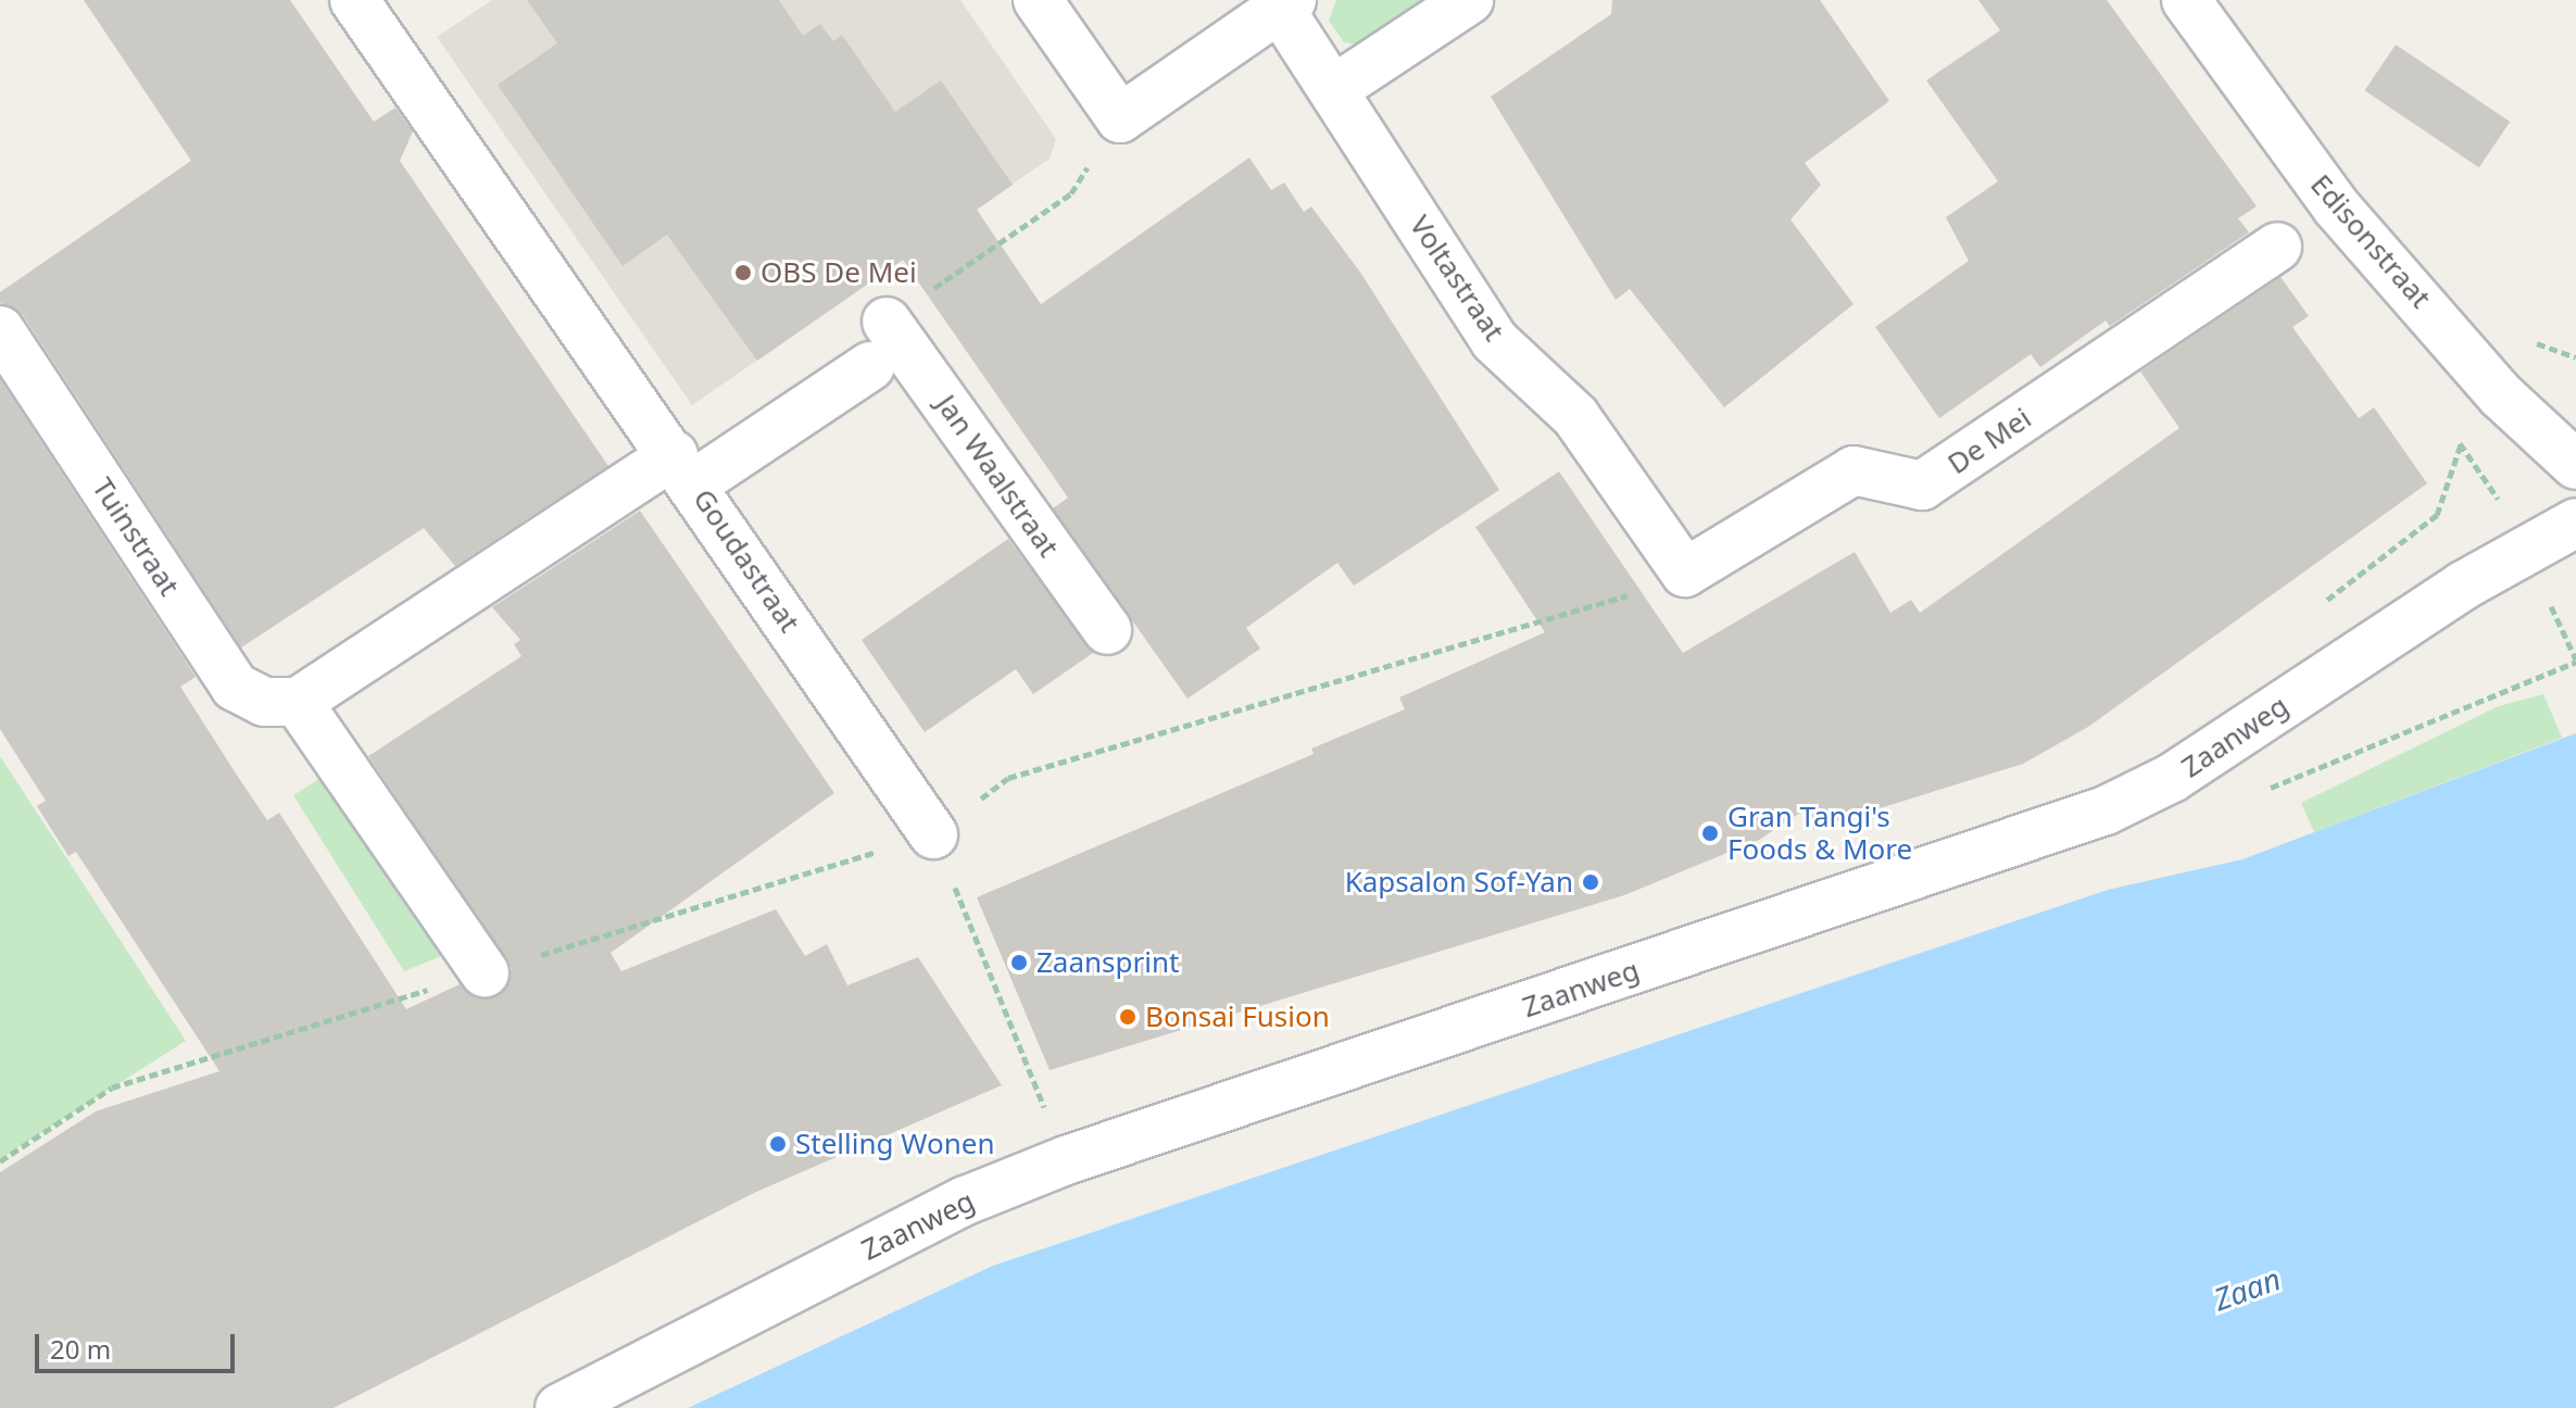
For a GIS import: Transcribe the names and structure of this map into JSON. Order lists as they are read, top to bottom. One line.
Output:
{"streets":{"street":["Edisonstraat","Voltastraat","De Mei","Jan Waalstraat","Tuinstraat","Goudastraat","Zaanweg"]},"crossings":[["Voltastraat","De Mei"]],"water":["Zaan"],"places":["OBS De Mei","Gran Tangi's Foods & More","Kapsalon Sof-Yan","Zaansprint","Bonsai Fusion","Stelling Wonen"],"scale_bar":"20 m"}
